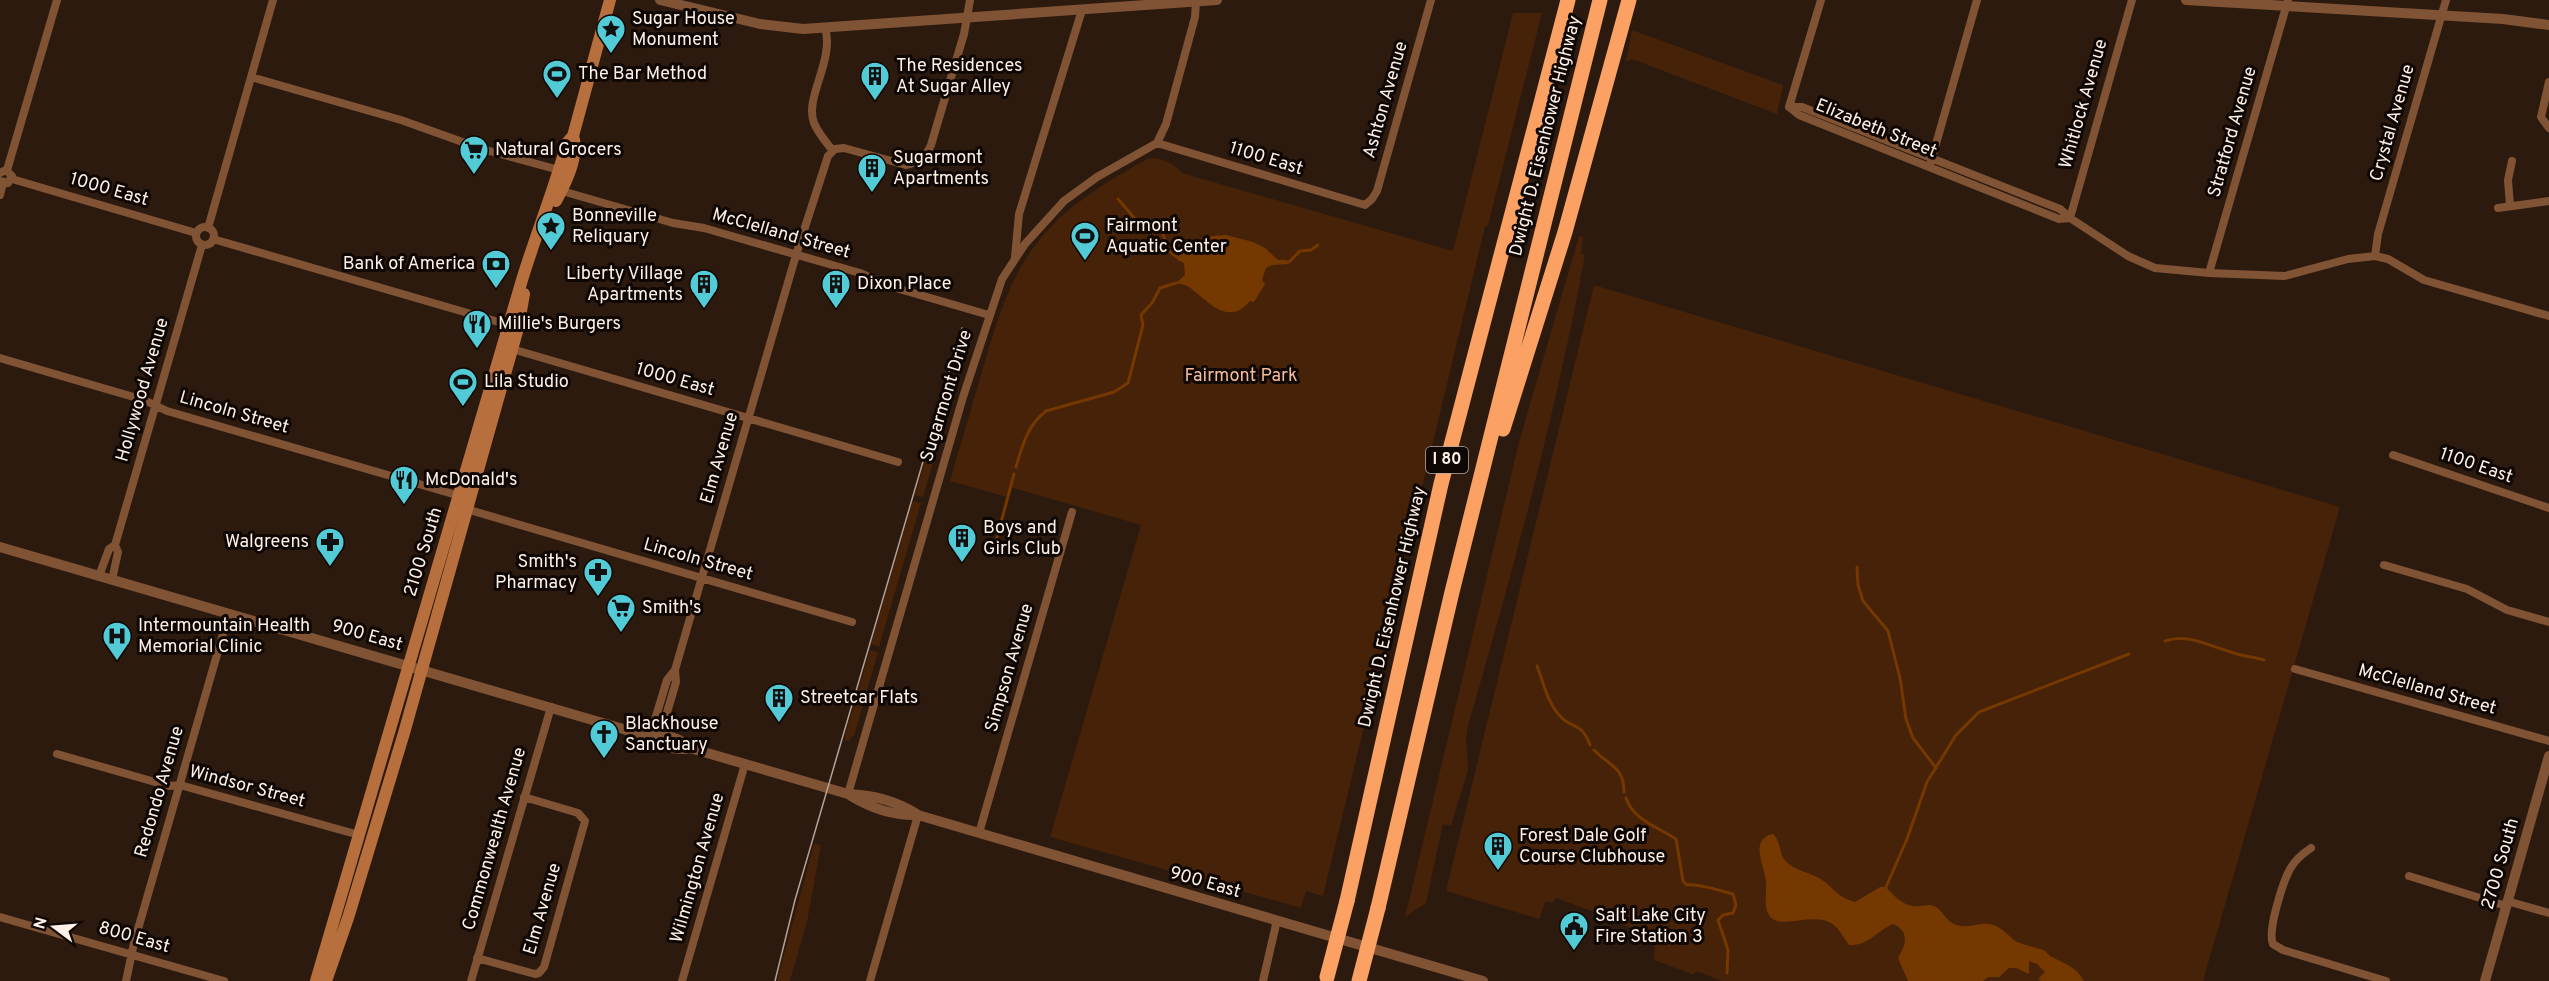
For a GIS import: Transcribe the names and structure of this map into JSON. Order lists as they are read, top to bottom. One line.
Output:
{"streets":{"highway":["Dwight D. Eisenhower Highway","I 80"],"main road":["2100 South"],"street":["Ashton Avenue","Whitlock Avenue","Crystal Avenue","Elizabeth Street","Stratford Avenue","1100 East","1000 East","McClelland Street","Hollywood Avenue","Sugarmont Drive","Lincoln Street","Elm Avenue","900 East","Simpson Avenue","Windsor Street","Redondo Avenue","Commonwealth Avenue","2700 South","Wilmington Avenue","800 East"]},"crossings":[["Ashton Avenue","1100 East"],["Whitlock Avenue","Elizabeth Street"],["Crystal Avenue","Elizabeth Street"],["Elizabeth Street","Stratford Avenue"],["1000 East","Hollywood Avenue"],["1000 East","Elm Avenue"],["1000 East","2100 South"],["McClelland Street","Sugarmont Drive"],["McClelland Street","Elm Avenue"],["McClelland Street","2100 South"],["Hollywood Avenue","Lincoln Street"],["Hollywood Avenue","900 East"],["Sugarmont Drive","900 East"],["Lincoln Street","Elm Avenue"],["Lincoln Street","2100 South"],["Elm Avenue","900 East"],["Elm Avenue","Commonwealth Avenue"],["2100 South","900 East"],["2100 South","Windsor Street"],["900 East","Simpson Avenue"],["900 East","Redondo Avenue"],["900 East","Commonwealth Avenue"],["900 East","Wilmington Avenue"],["Windsor Street","Redondo Avenue"],["Redondo Avenue","800 East"]],"parks":["Fairmont Park"],"places":{"place":["Sugar House Monument","Bonneville Reliquary"],"sports":["The Bar Method","Fairmont Aquatic Center","Lila Studio"],"building":["The Residences At Sugar Alley","Sugarmont Apartments","Liberty Village Apartments","Dixon Place","Boys and Girls Club","Streetcar Flats","Forest Dale Golf Course Clubhouse"],"supermarket":["Natural Grocers","Smith's"],"bank":["Bank of America"],"restaurant":["Millie's Burgers","McDonald's"],"pharmacy":["Walgreens","Smith's Pharmacy"],"hospital":["Intermountain Health Memorial Clinic"],"church":["Blackhouse Sanctuary"],"public building":["Salt Lake City Fire Station 3"]},"north":"left"}
